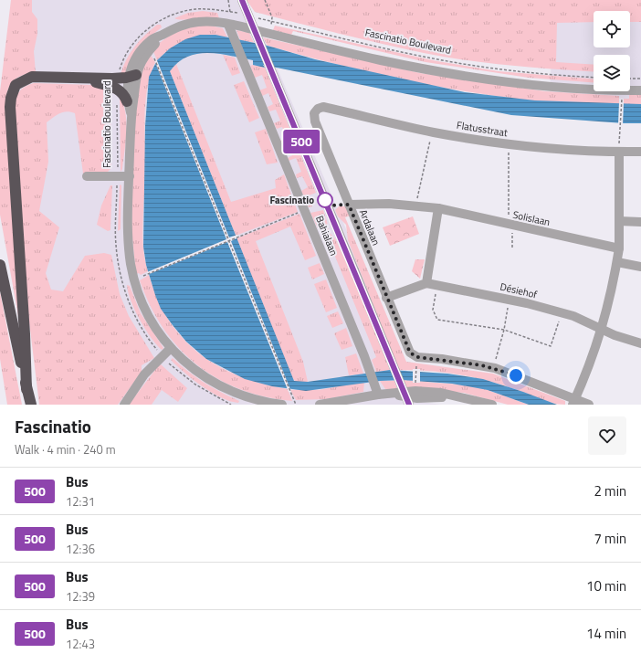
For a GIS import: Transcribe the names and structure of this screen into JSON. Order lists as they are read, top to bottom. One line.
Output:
{"streets":{"street":["Fascinatio Boulevard","Flatusstraat","Solislaan","Ardalaan","Bahialaan","Désiehof"]},"crossings":[["Fascinatio Boulevard","Bahialaan"],["Flatusstraat","Ardalaan"],["Solislaan","Ardalaan"]],"places":["Fascinatio"],"lines":["bus line 500"],"page":{"on_map":"500","heading":["Fascinatio","Walk · 4 min · 240 m"],"list":[{"mark":"500","name":"Bus","note":"12:31","value":"2 min"},{"mark":"500","name":"Bus","note":"12:36","value":"7 min"},{"mark":"500","name":"Bus","note":"12:39","value":"10 min"},{"mark":"500","name":"Bus","note":"12:43","value":"14 min"}]}}
